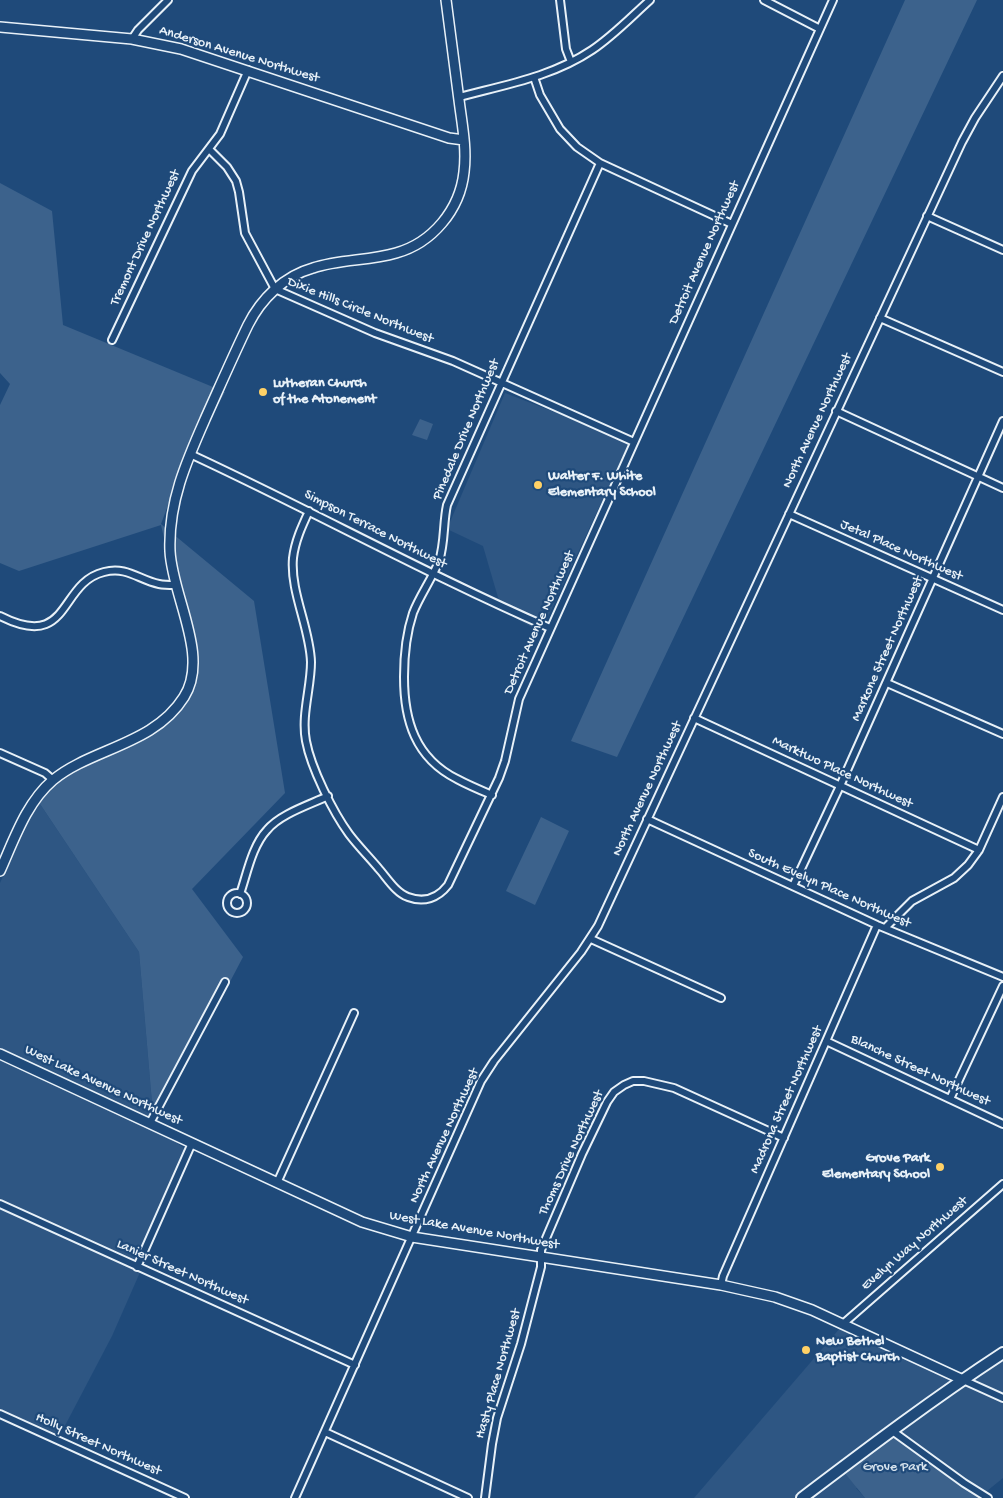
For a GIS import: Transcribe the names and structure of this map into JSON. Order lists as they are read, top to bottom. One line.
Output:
{"streets":{"street":["Anderson Avenue Northwest","Tremont Drive Northwest","Detroit Avenue Northwest","Dixie Hills Circle Northwest","North Avenue Northwest","Pinedale Drive Northwest","Simpson Terrace Northwest","Jetal Place Northwest","Markone Street Northwest","Marktwo Place Northwest","South Evelyn Place Northwest","Blanche Street Northwest","West Lake Avenue Northwest","Madrona Street Northwest","Thoms Drive Northwest","Evelyn Way Northwest","Lanier Street Northwest","Hasty Place Northwest","Holly Street Northwest"]},"crossings":[["Tremont Drive Northwest","Dixie Hills Circle Northwest"],["Detroit Avenue Northwest","Dixie Hills Circle Northwest"],["Detroit Avenue Northwest","Pinedale Drive Northwest"],["Detroit Avenue Northwest","Simpson Terrace Northwest"],["Dixie Hills Circle Northwest","Pinedale Drive Northwest"],["North Avenue Northwest","Jetal Place Northwest"],["North Avenue Northwest","Marktwo Place Northwest"],["North Avenue Northwest","South Evelyn Place Northwest"],["North Avenue Northwest","West Lake Avenue Northwest"],["North Avenue Northwest","Lanier Street Northwest"],["Pinedale Drive Northwest","Simpson Terrace Northwest"],["Jetal Place Northwest","Markone Street Northwest"],["Markone Street Northwest","Marktwo Place Northwest"],["Markone Street Northwest","South Evelyn Place Northwest"],["South Evelyn Place Northwest","Madrona Street Northwest"],["Blanche Street Northwest","Madrona Street Northwest"],["West Lake Avenue Northwest","Madrona Street Northwest"],["West Lake Avenue Northwest","Thoms Drive Northwest"],["West Lake Avenue Northwest","Evelyn Way Northwest"],["West Lake Avenue Northwest","Hasty Place Northwest"],["Madrona Street Northwest","Thoms Drive Northwest"],["Thoms Drive Northwest","Hasty Place Northwest"]],"parks":["Grove Park"],"places":["Lutheran Church of the Atonement","Walter F. White Elementary School","Grove Park Elementary School","New Bethel Baptist Church"]}
